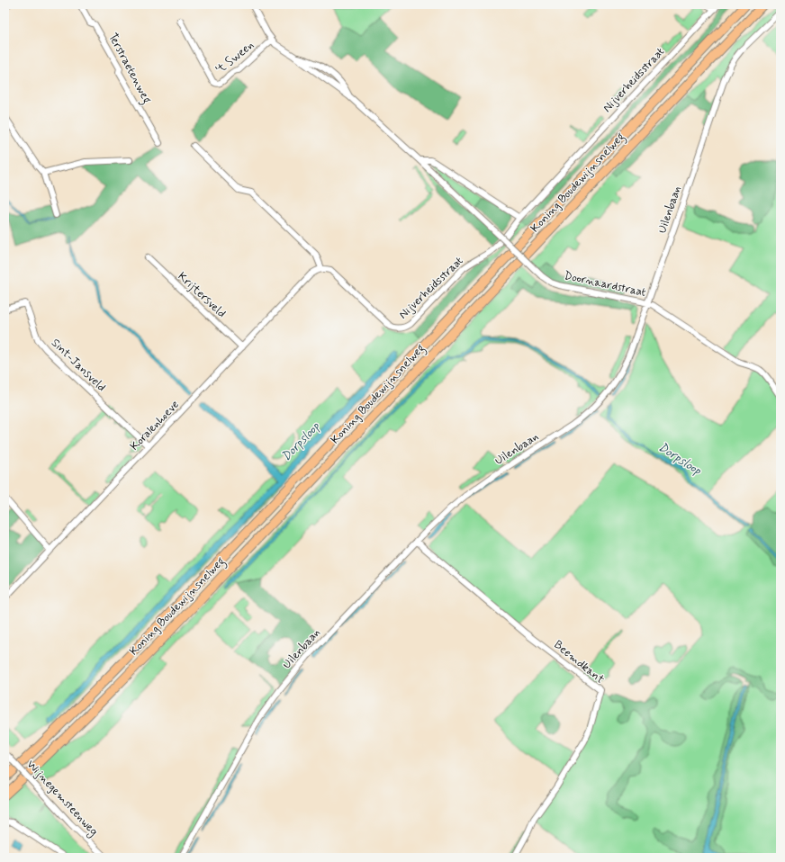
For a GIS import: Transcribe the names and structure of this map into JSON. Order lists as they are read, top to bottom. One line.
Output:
{"streets":{"highway":["Koning Boudewijnsnelweg"],"street":["'t Sween","Terstraetenweg","Nijverheidsstraat","Uilenbaan","Doornaardstraat","Krijtersveld","Sint-Jansveld","Koralenhoeve","Beemdkant","Wijnegemsteenweg"]},"crossings":[["'t Sween","Doornaardstraat"],["Nijverheidsstraat","Koralenhoeve"],["Uilenbaan","Doornaardstraat"],["Uilenbaan","Beemdkant"],["Krijtersveld","Koralenhoeve"],["Sint-Jansveld","Koralenhoeve"]],"water":["Dorpsloop"]}
